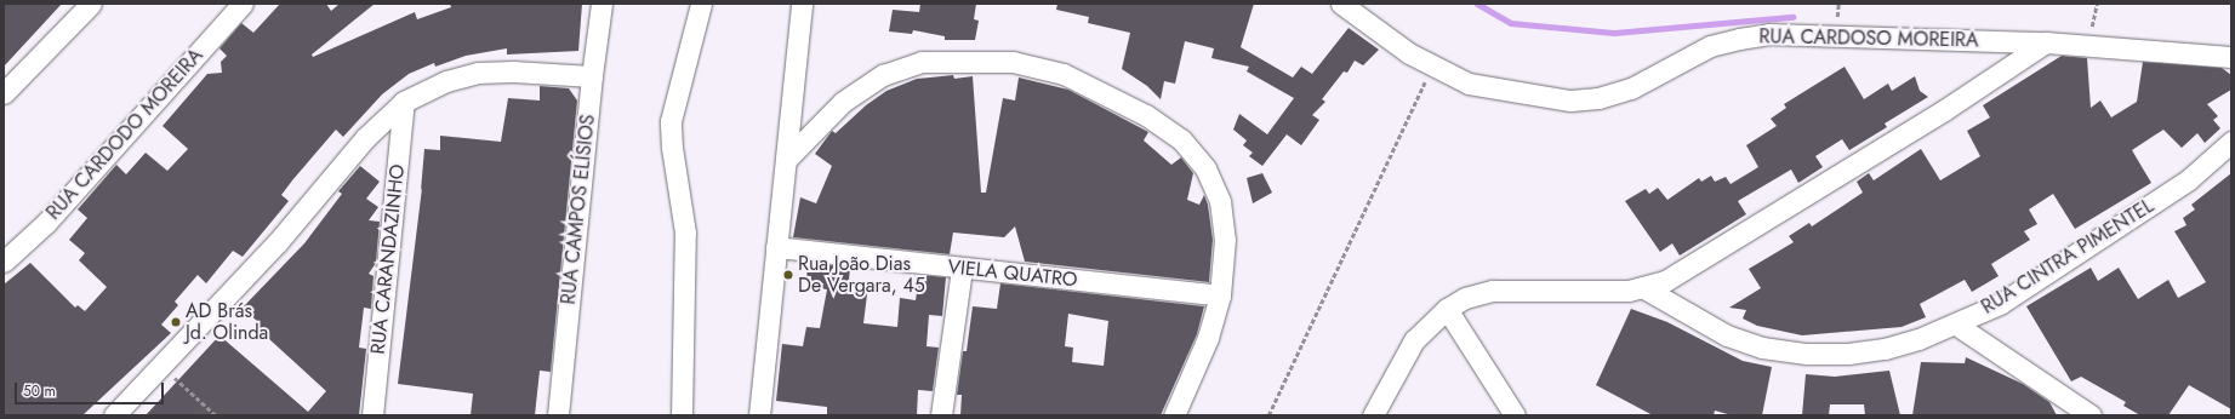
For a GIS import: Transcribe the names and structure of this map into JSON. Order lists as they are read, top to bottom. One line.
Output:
{"streets":{"street":["RUA CARDOSO MOREIRA","RUA CARDODO MOREIRA","RUA CAMPOS ELÍSIOS","RUA CINTRA PIMENTEL","RUA CARANDAZINHO","VIELA QUATRO"]},"places":["Rua João Dias De Vergara, 45","AD Brás Jd. Olinda"],"scale_bar":"50 m"}
